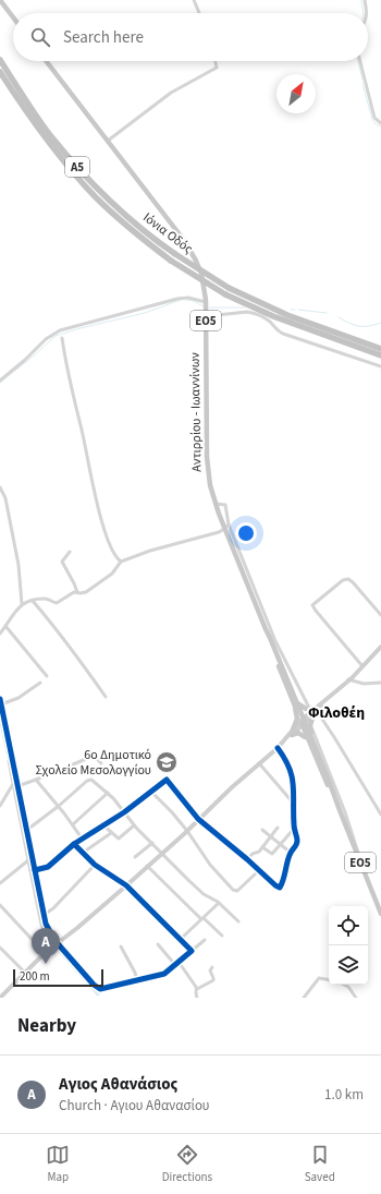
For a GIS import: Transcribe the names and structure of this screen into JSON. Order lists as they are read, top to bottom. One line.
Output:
{"streets":{"highway":["Α5","Ιόνια Οδός"],"main road":["ΕΟ5","Αντιρρίου - Ιωαννίνων"]},"districts":["Φιλοθέη"],"places":{"school or university":["6ο Δημοτικό Σχολείο Μεσολογγίου"]},"scale_bar":"200 m","north":"top right","page":{"search":"Search here","pins":"A","scale":"200 m","heading":"Nearby","list":[{"mark":"A","name":"Αγιος Αθανάσιος","note":"Church · Αγιου Αθανασίου","value":"1.0 km"}],"nav":["Map","Directions","Saved"]}}
